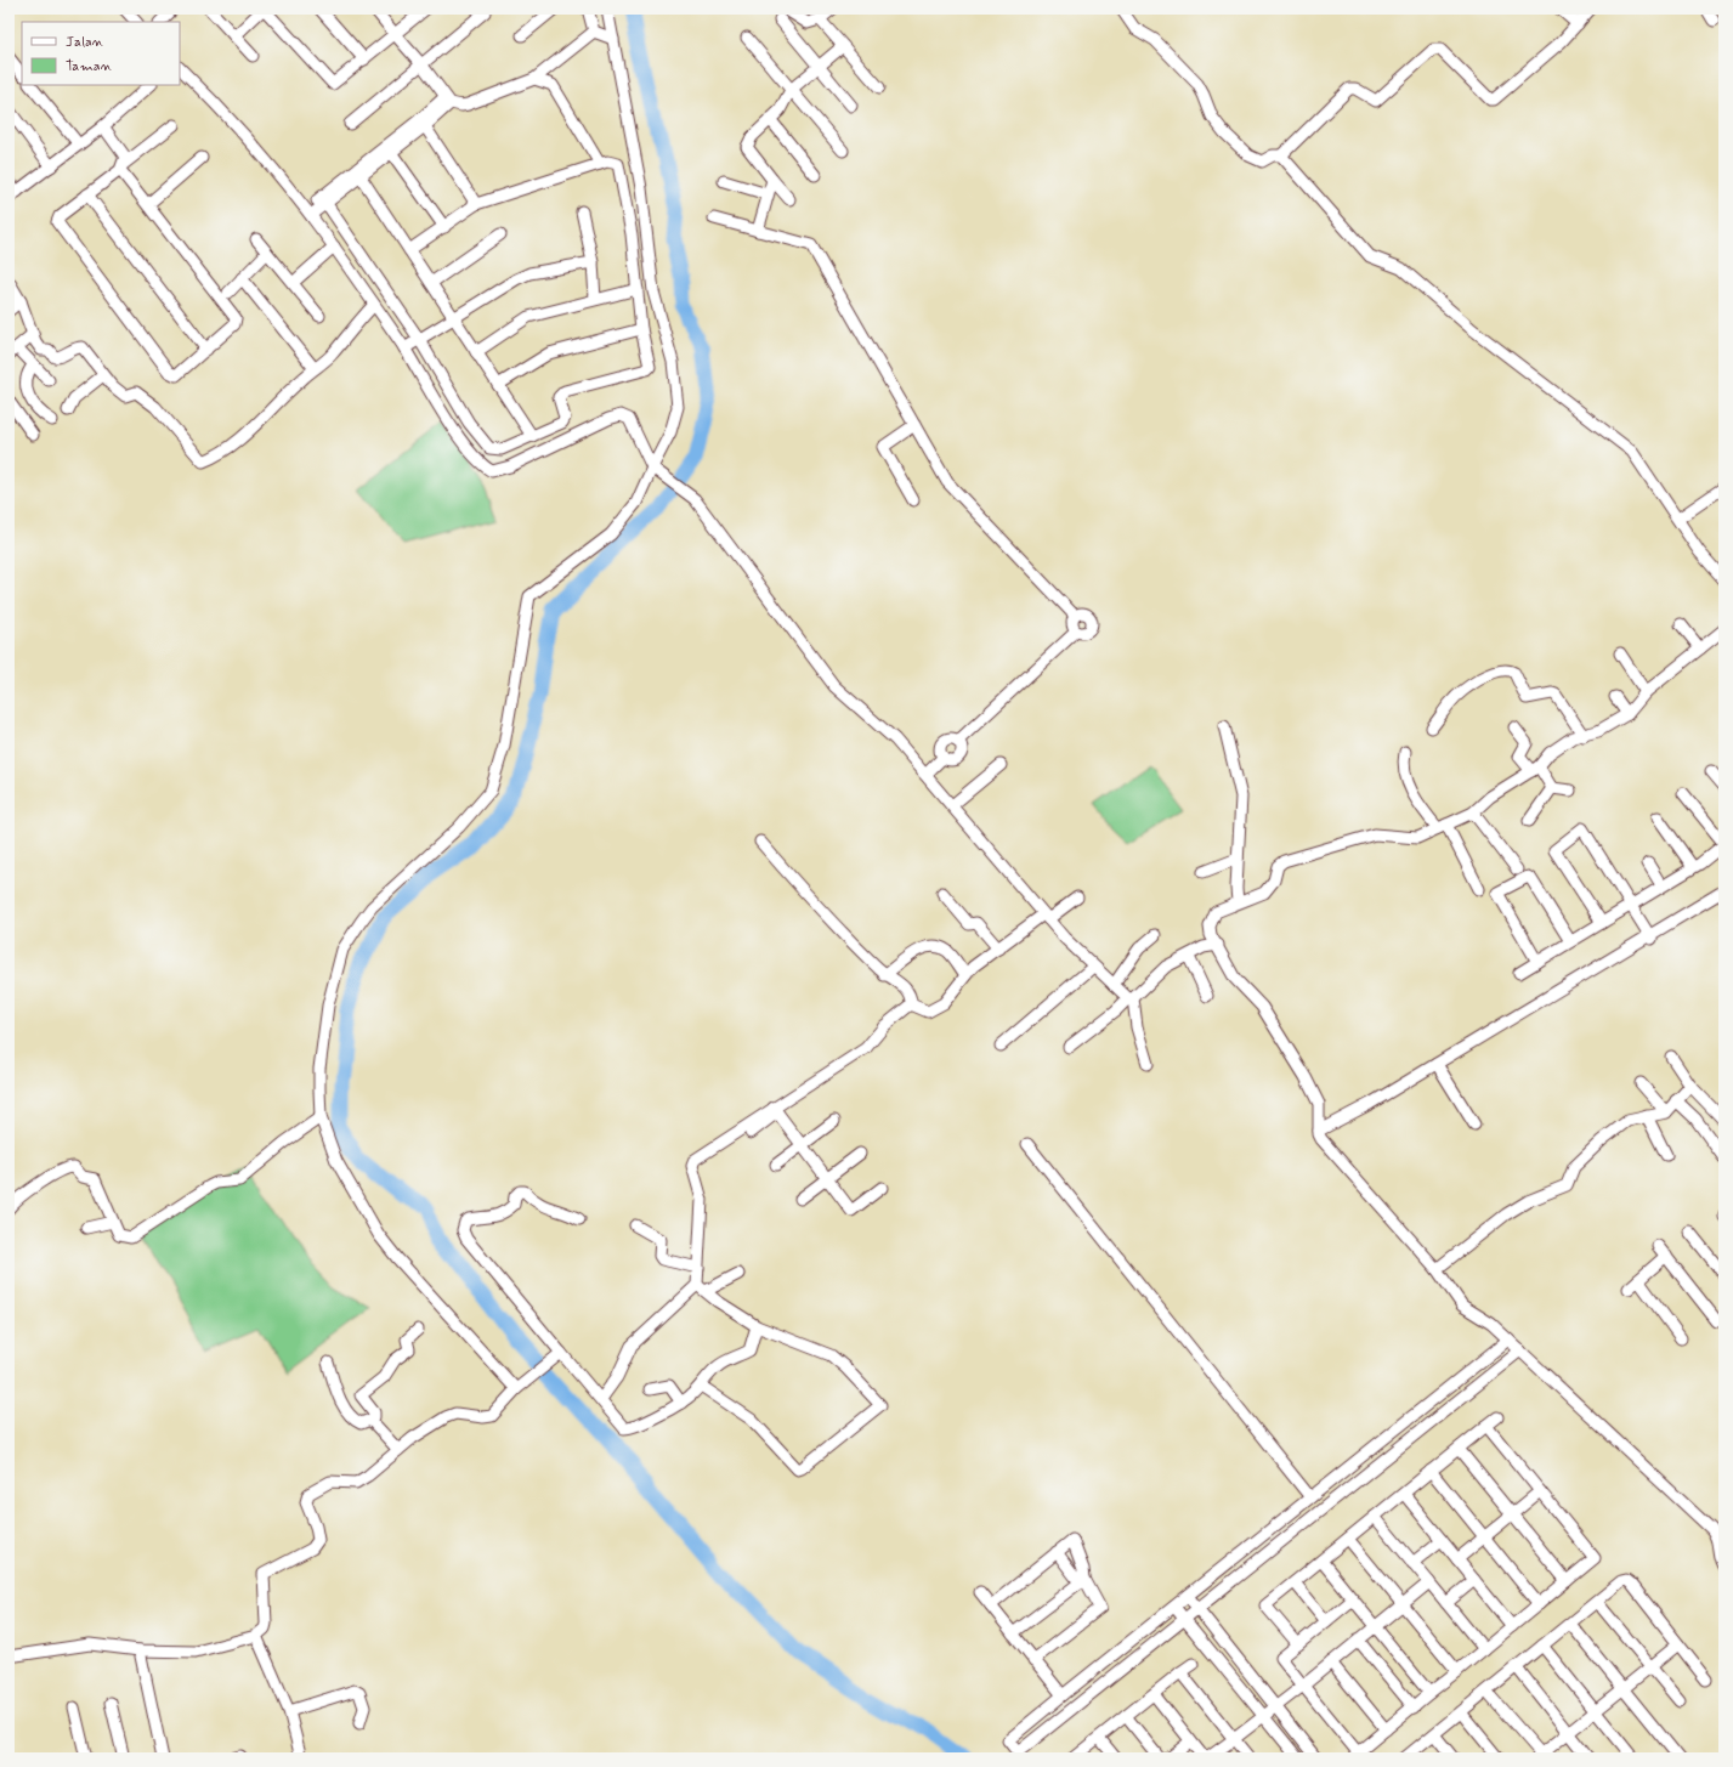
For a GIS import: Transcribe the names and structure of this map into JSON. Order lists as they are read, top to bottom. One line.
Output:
{"legend":["Jalan","Taman"]}
